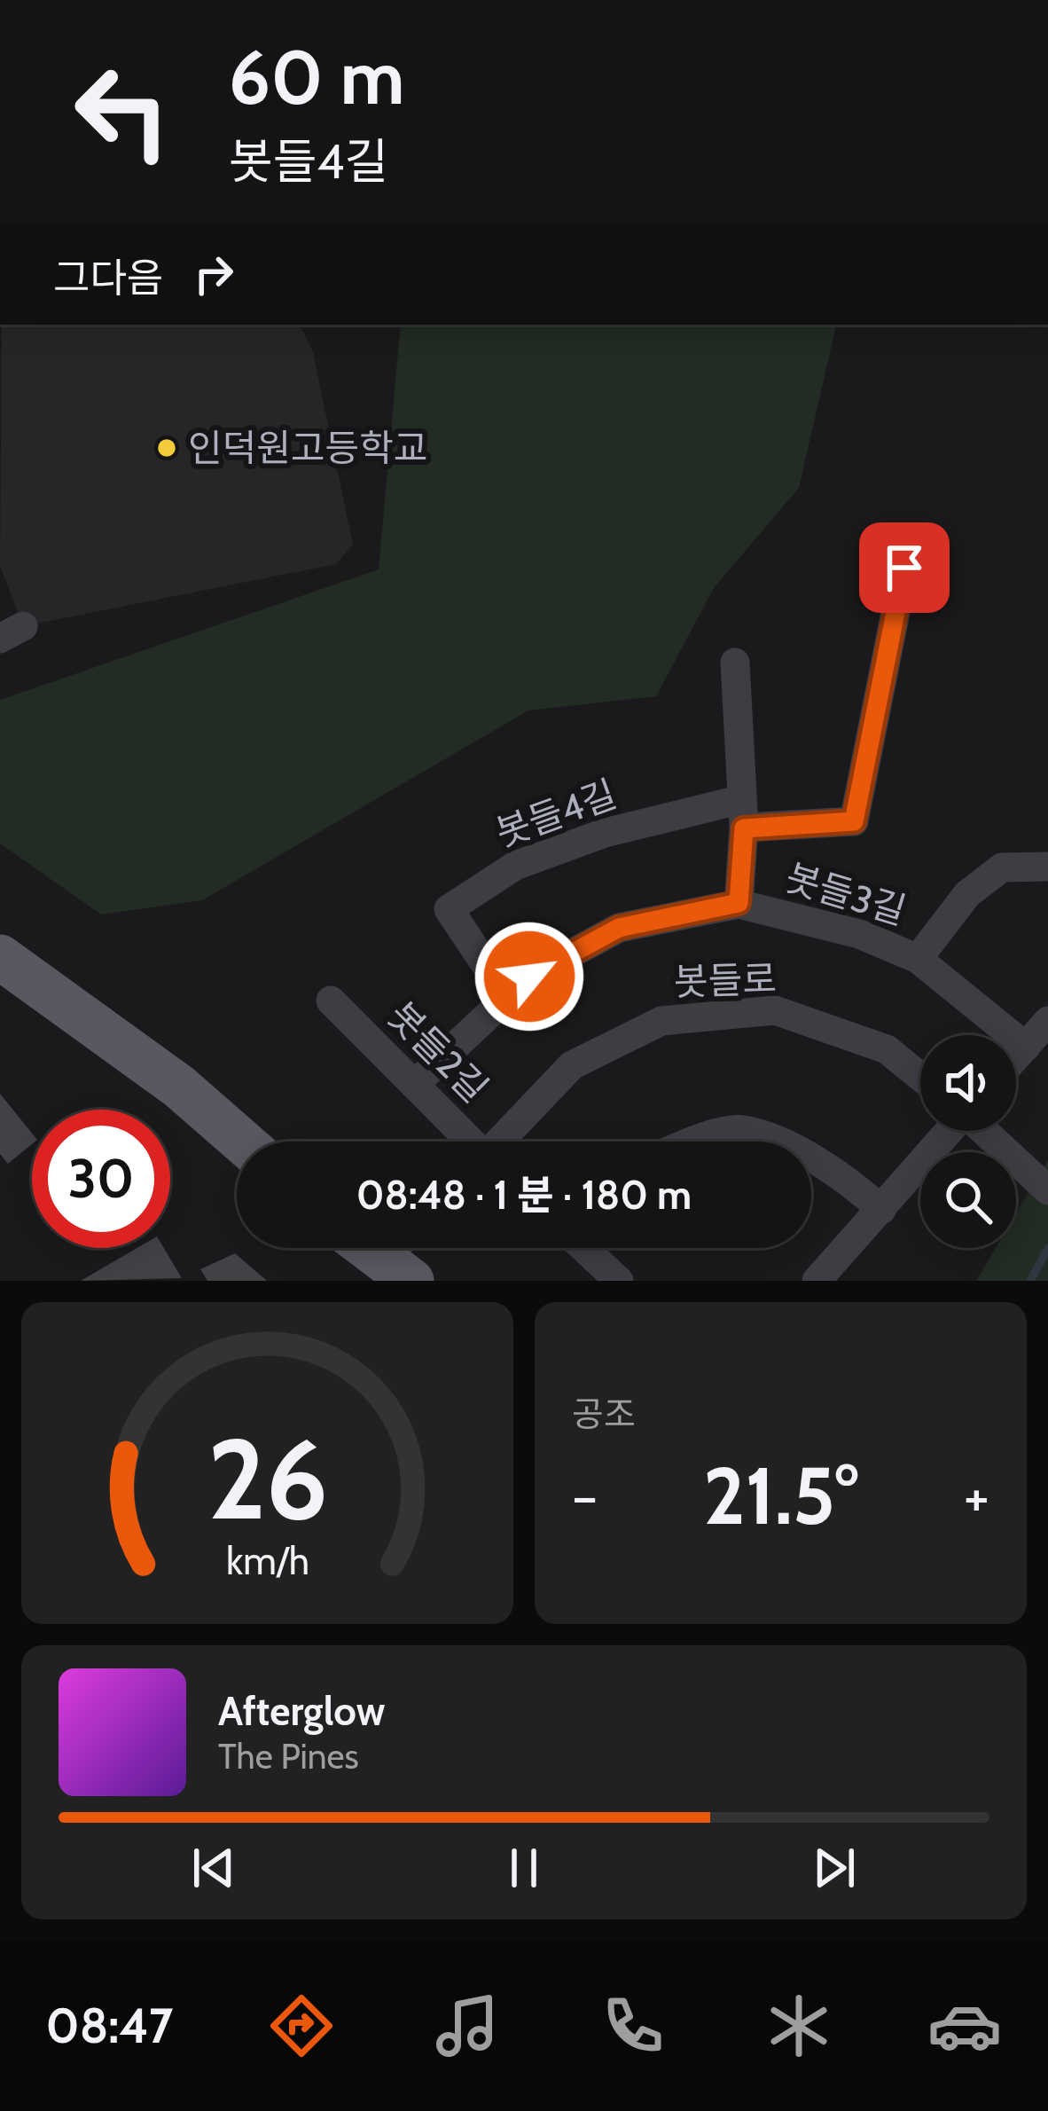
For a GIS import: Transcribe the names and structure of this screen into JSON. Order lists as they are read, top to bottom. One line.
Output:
{"streets":{"street":["봇들4길","봇들3길","봇들로","봇들2길"]},"crossings":[["봇들4길","봇들3길"],["봇들3길","봇들2길"]],"places":["인덕원고등학교"],"page":{"turn":["60 m","봇들4길"],"then":"그다음","limit":"30","trip":"08:48 · 1 분 · 180 m","tile":"공조","heat":["−","21.5°","+"],"song":["Afterglow","The Pines"],"tabs":"08:47","gauge":["26","km/h"]}}
